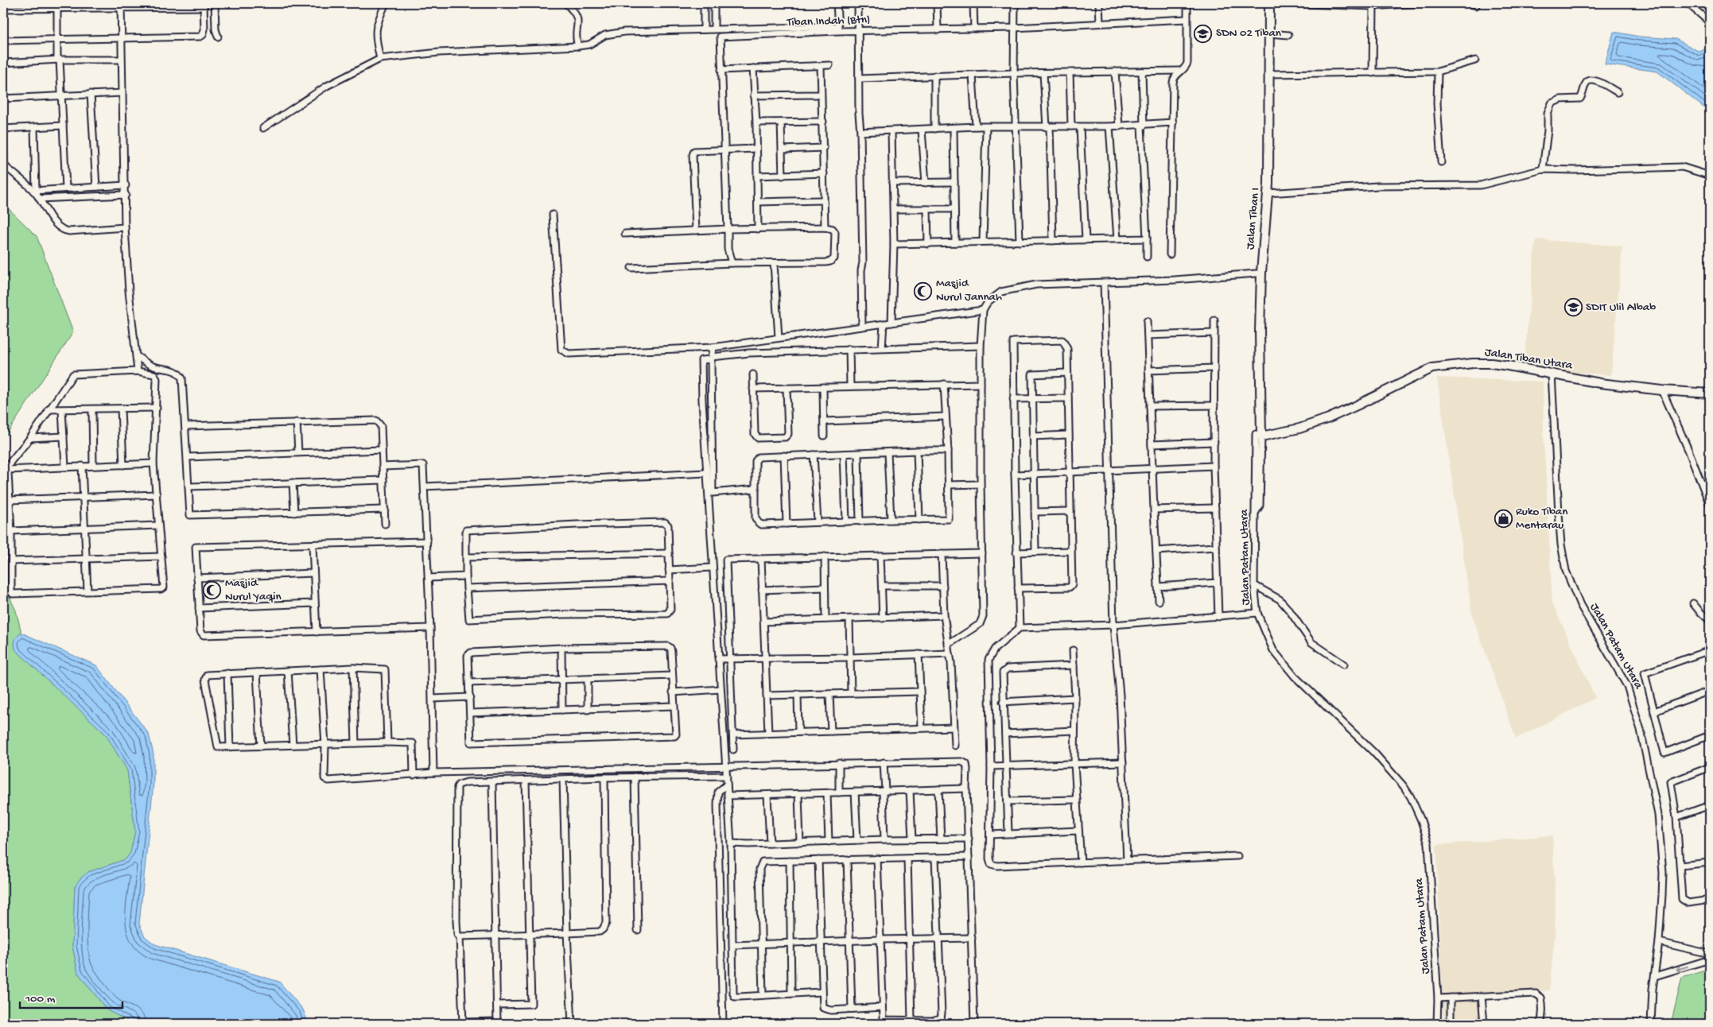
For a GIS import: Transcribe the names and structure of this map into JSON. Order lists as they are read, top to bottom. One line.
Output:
{"streets":{"street":["Tiban Indah (Btn)","Jalan Tiban I","Jalan Tiban Utara","Jalan Patam Utara"]},"crossings":[["Jalan Tiban I","Jalan Tiban Utara"],["Jalan Tiban I","Jalan Patam Utara"],["Jalan Tiban Utara","Jalan Patam Utara"]],"places":{"school or university":["SDN 02 Tiban","SDIT Ulil Albab"],"mosque":["Masjid Nurul Jannah","Masjid Nurul Yaqin"],"shop":["Ruko Tiban Mentarau"]},"scale_bar":"100 m"}
